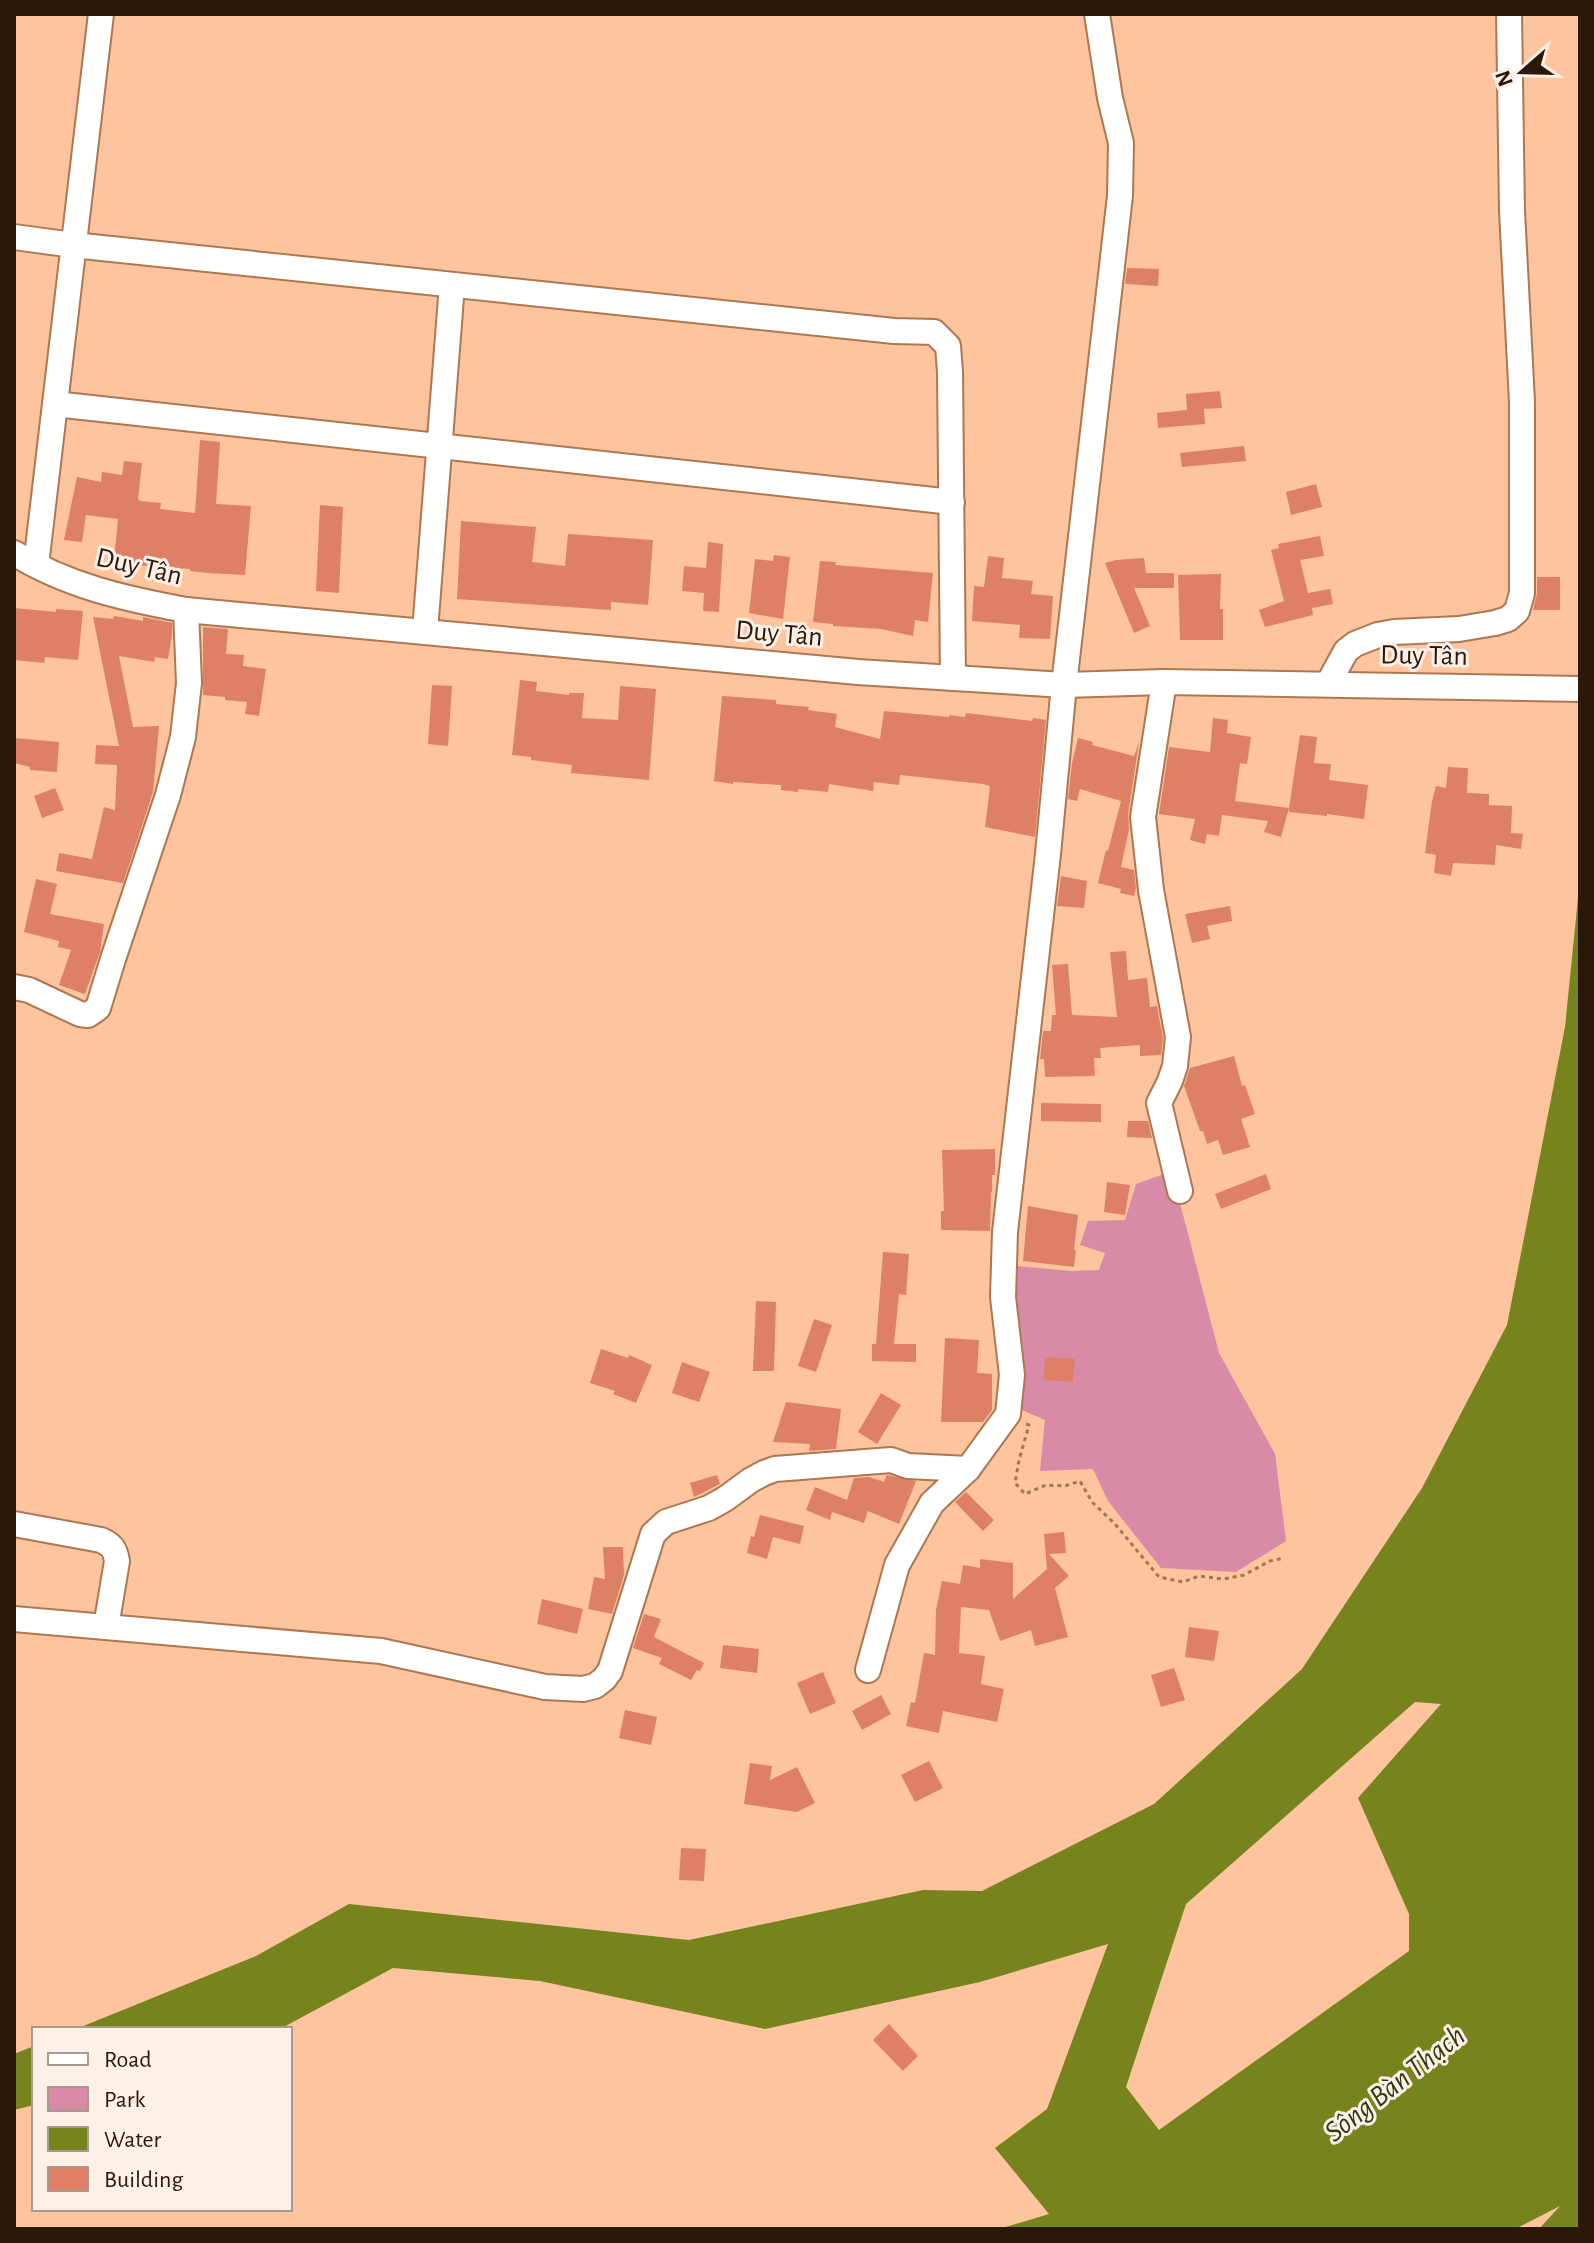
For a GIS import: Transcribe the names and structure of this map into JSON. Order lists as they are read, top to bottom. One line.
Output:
{"streets":{"street":["Duy Tân"]},"water":["Sông Bàn Thạch"],"legend":["Road","Park","Water","Building"],"north":"left"}
